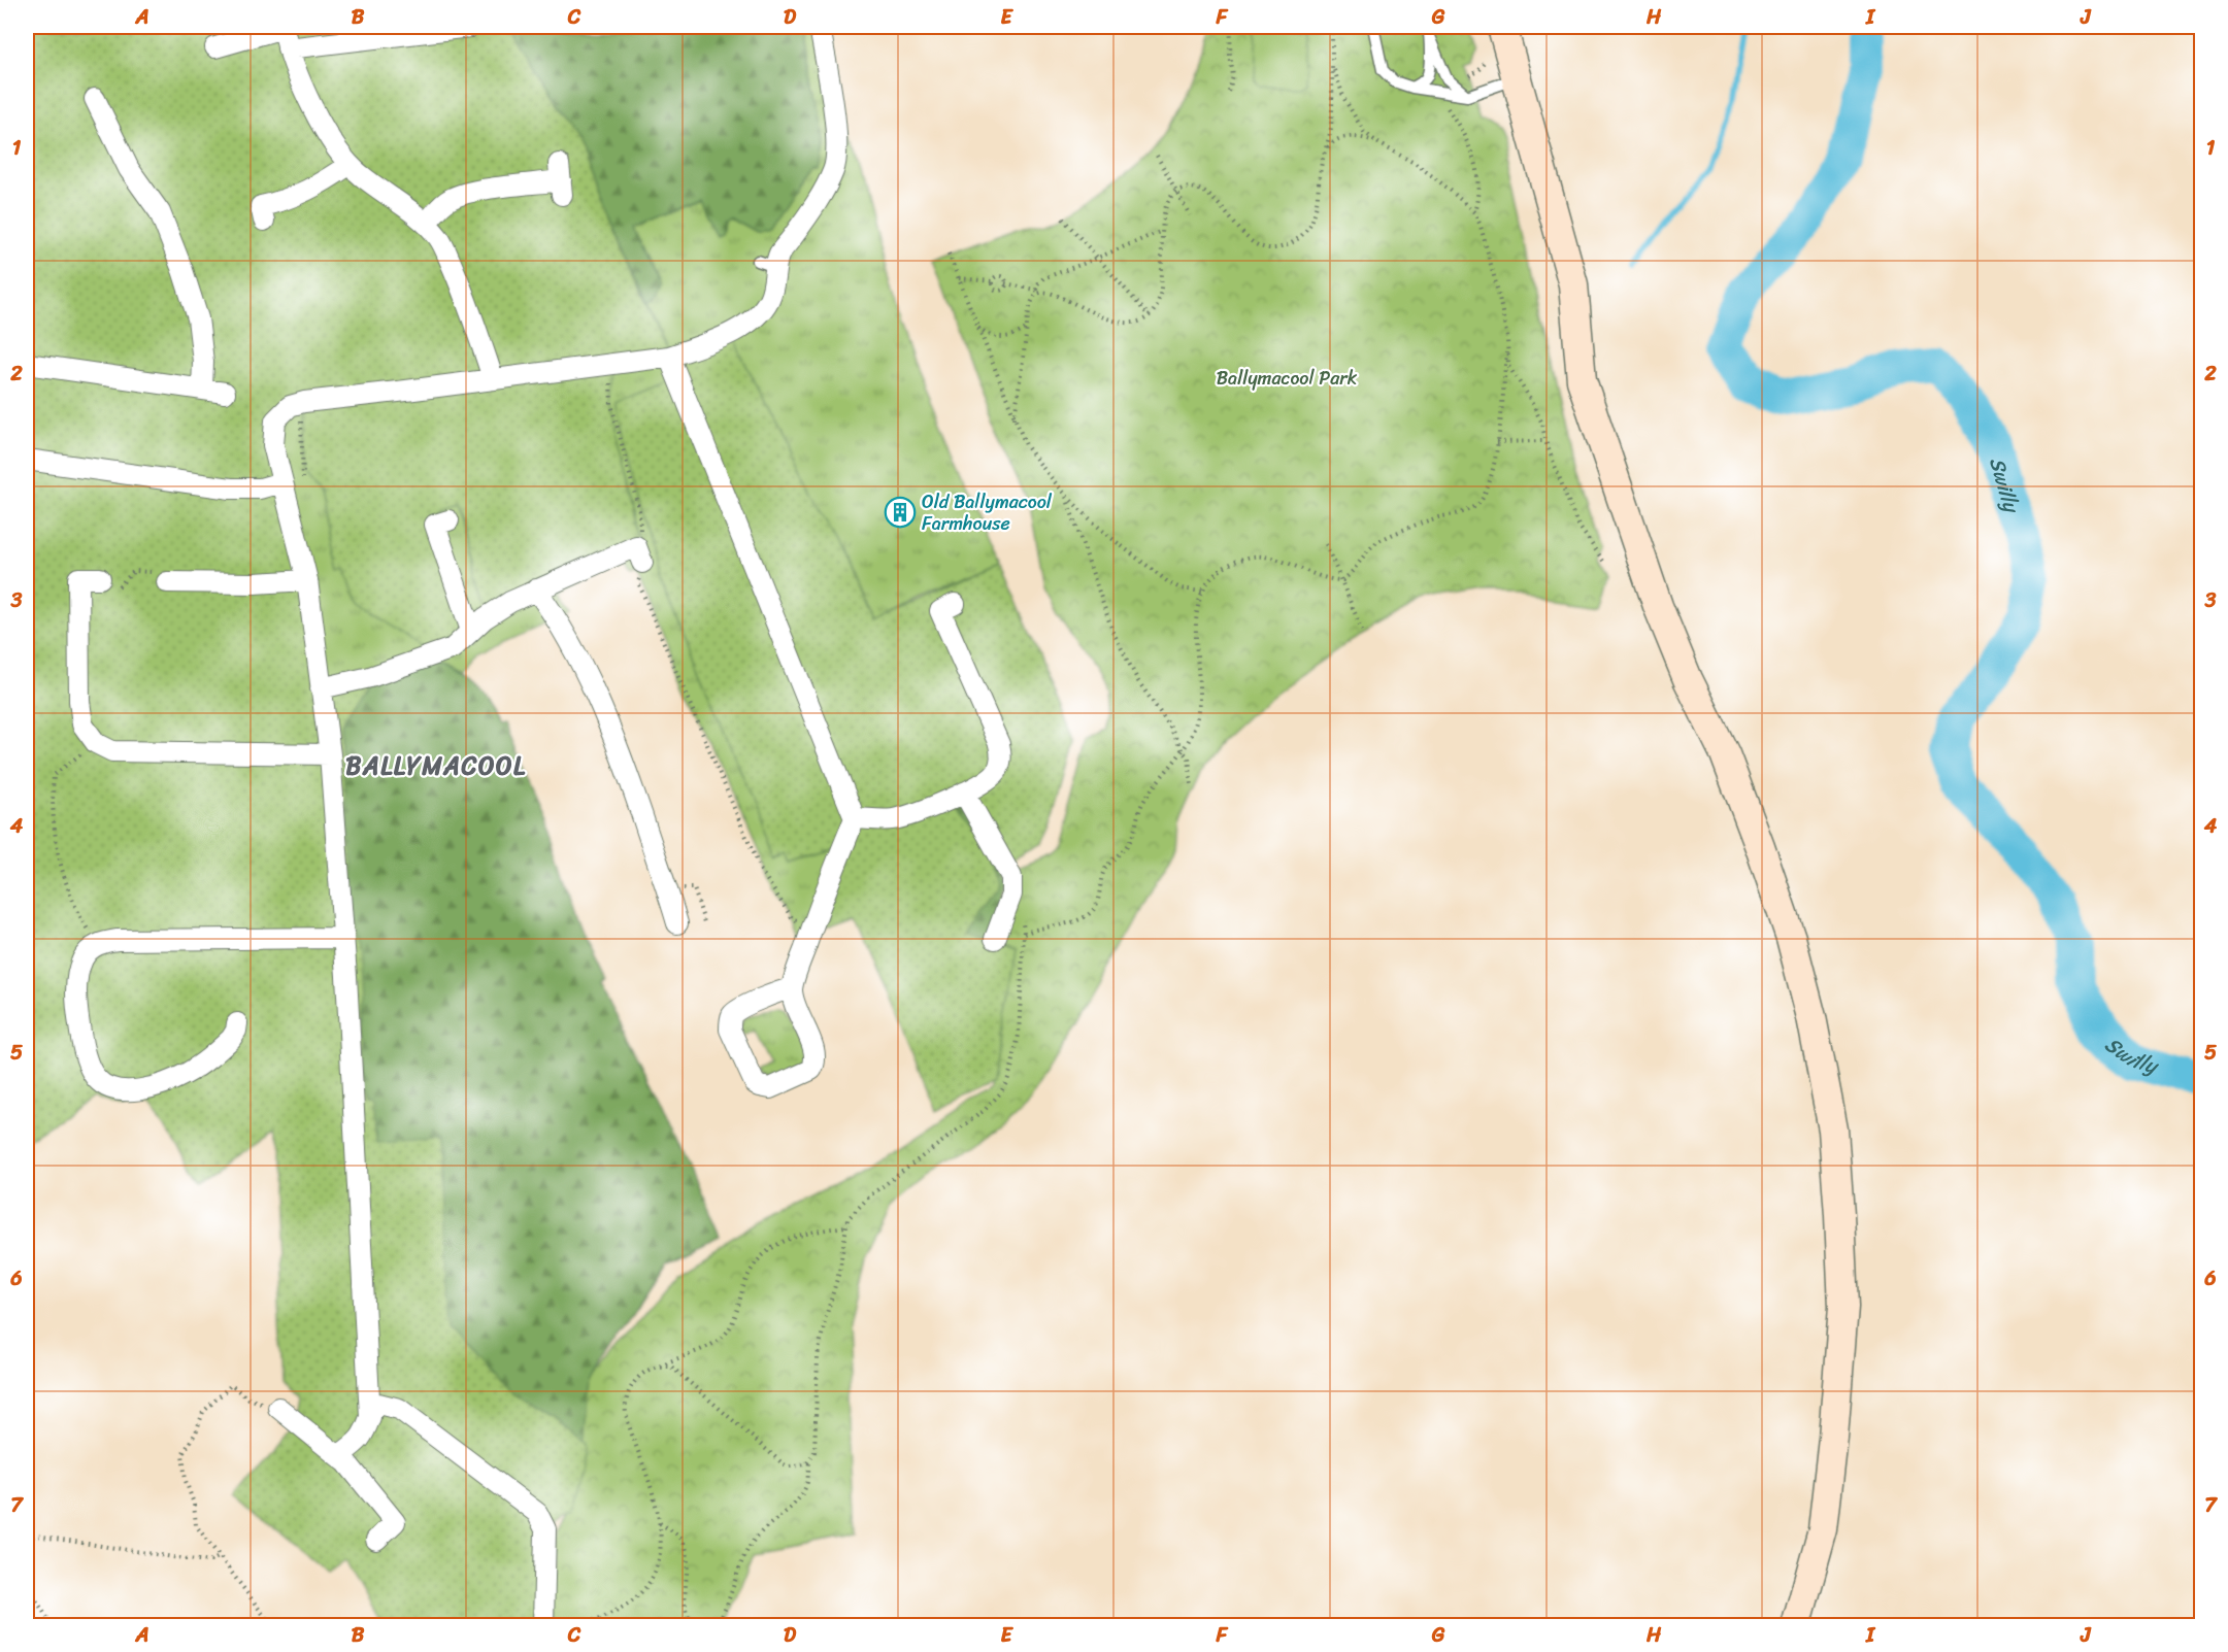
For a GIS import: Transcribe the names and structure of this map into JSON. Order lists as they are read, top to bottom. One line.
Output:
{"districts":["BALLYMACOOL"],"water":["Swilly"],"parks":["Ballymacool Park"],"places":{"building":["Old Ballymacool Farmhouse"]},"grid":{"columns":["A","B","C","D","E","F","G","H","I","J"],"rows":["1","2","3","4","5","6","7"]}}
